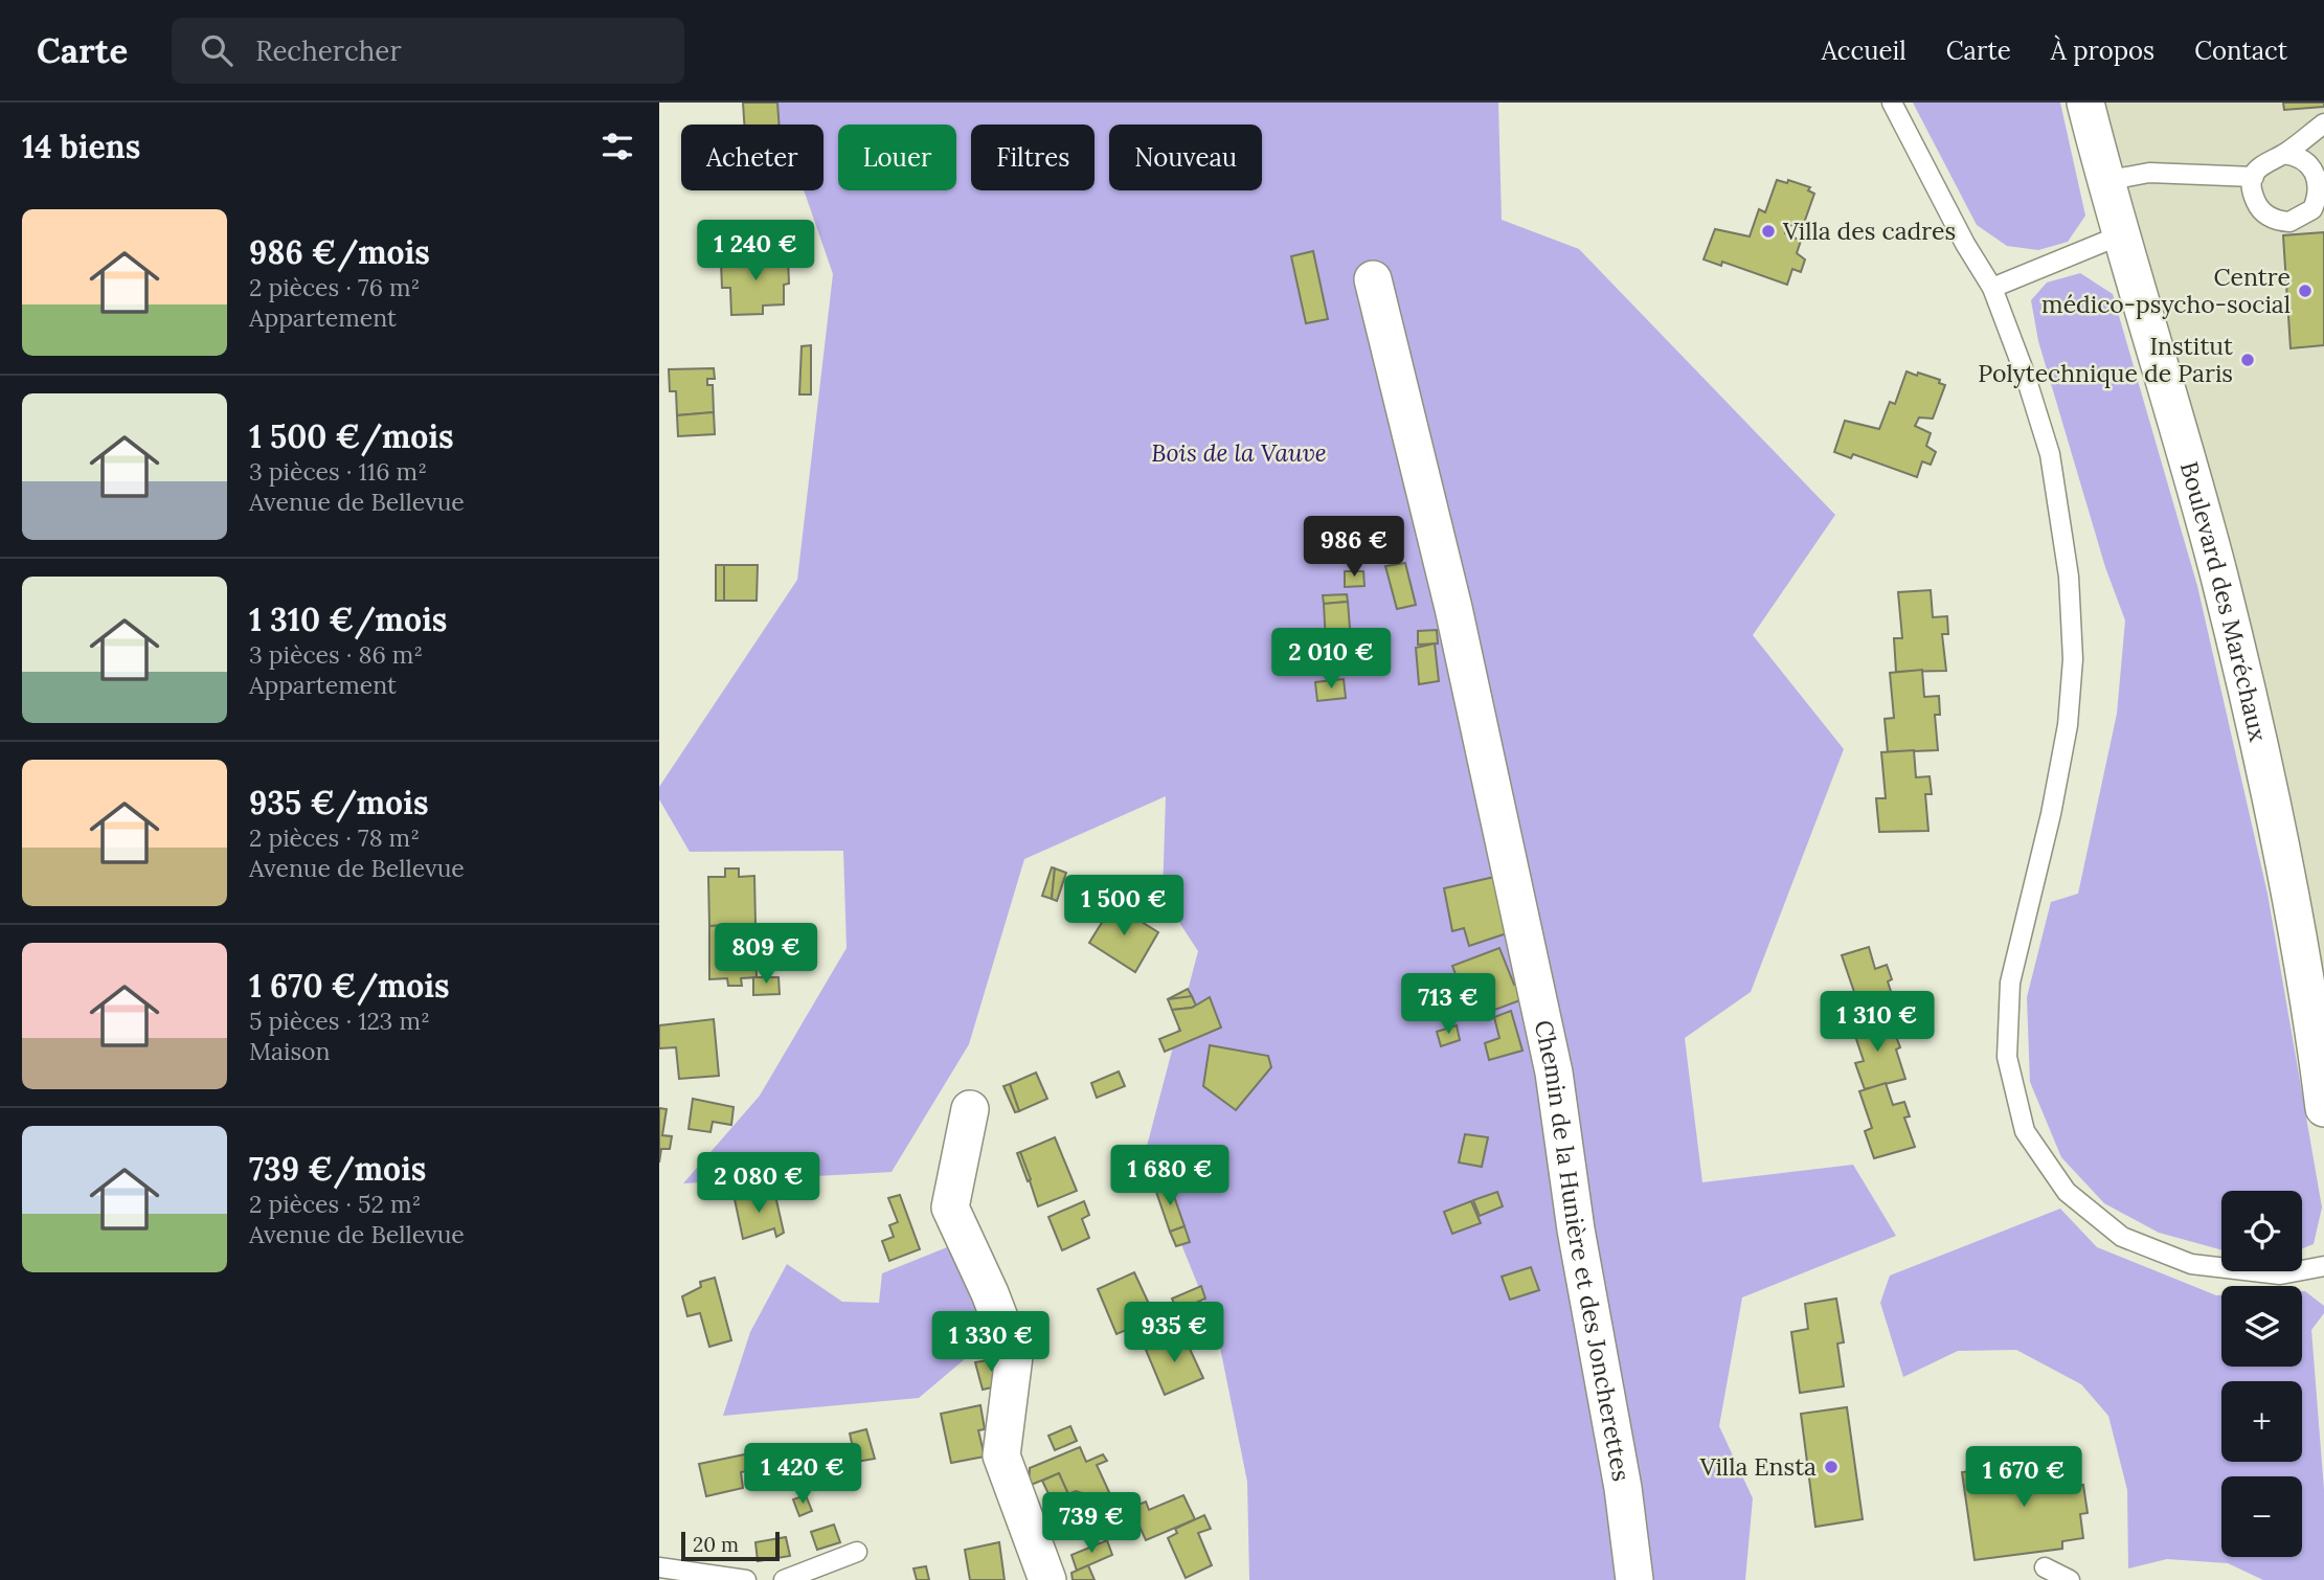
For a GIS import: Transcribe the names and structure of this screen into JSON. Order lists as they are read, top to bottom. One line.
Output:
{"streets":{"street":["Boulevard des Maréchaux","Chemin de la Hunière et des Joncherettes"]},"parks":["Bois de la Vauve"],"places":["Villa des cadres","Centre médico-psycho-social","Institut Polytechnique de Paris","Villa Ensta"],"scale_bar":"20 m","page":{"header":"Carte","search":"Rechercher","nav":["Accueil","Carte","À propos","Contact"],"heading":"14 biens","chip":["Acheter","Louer","Filtres","Nouveau"],"list":[{"name":"986 €/mois","note":"2 pièces · 76 m² · Appartement"},{"name":"1 500 €/mois","note":"3 pièces · 116 m² · Avenue de Bellevue"},{"name":"1 310 €/mois","note":"3 pièces · 86 m² · Appartement"},{"name":"935 €/mois","note":"2 pièces · 78 m² · Avenue de Bellevue"},{"name":"1 670 €/mois","note":"5 pièces · 123 m² · Maison"},{"name":"739 €/mois","note":"2 pièces · 52 m² · Avenue de Bellevue"}],"price":["1 240 €","986 €","2 010 €","1 500 €","809 €","713 €","1 310 €","1 680 €","2 080 €","935 €","1 330 €","1 420 €","1 670 €","739 €"],"map_buttons":["+","−"],"scale":"20 m"}}
